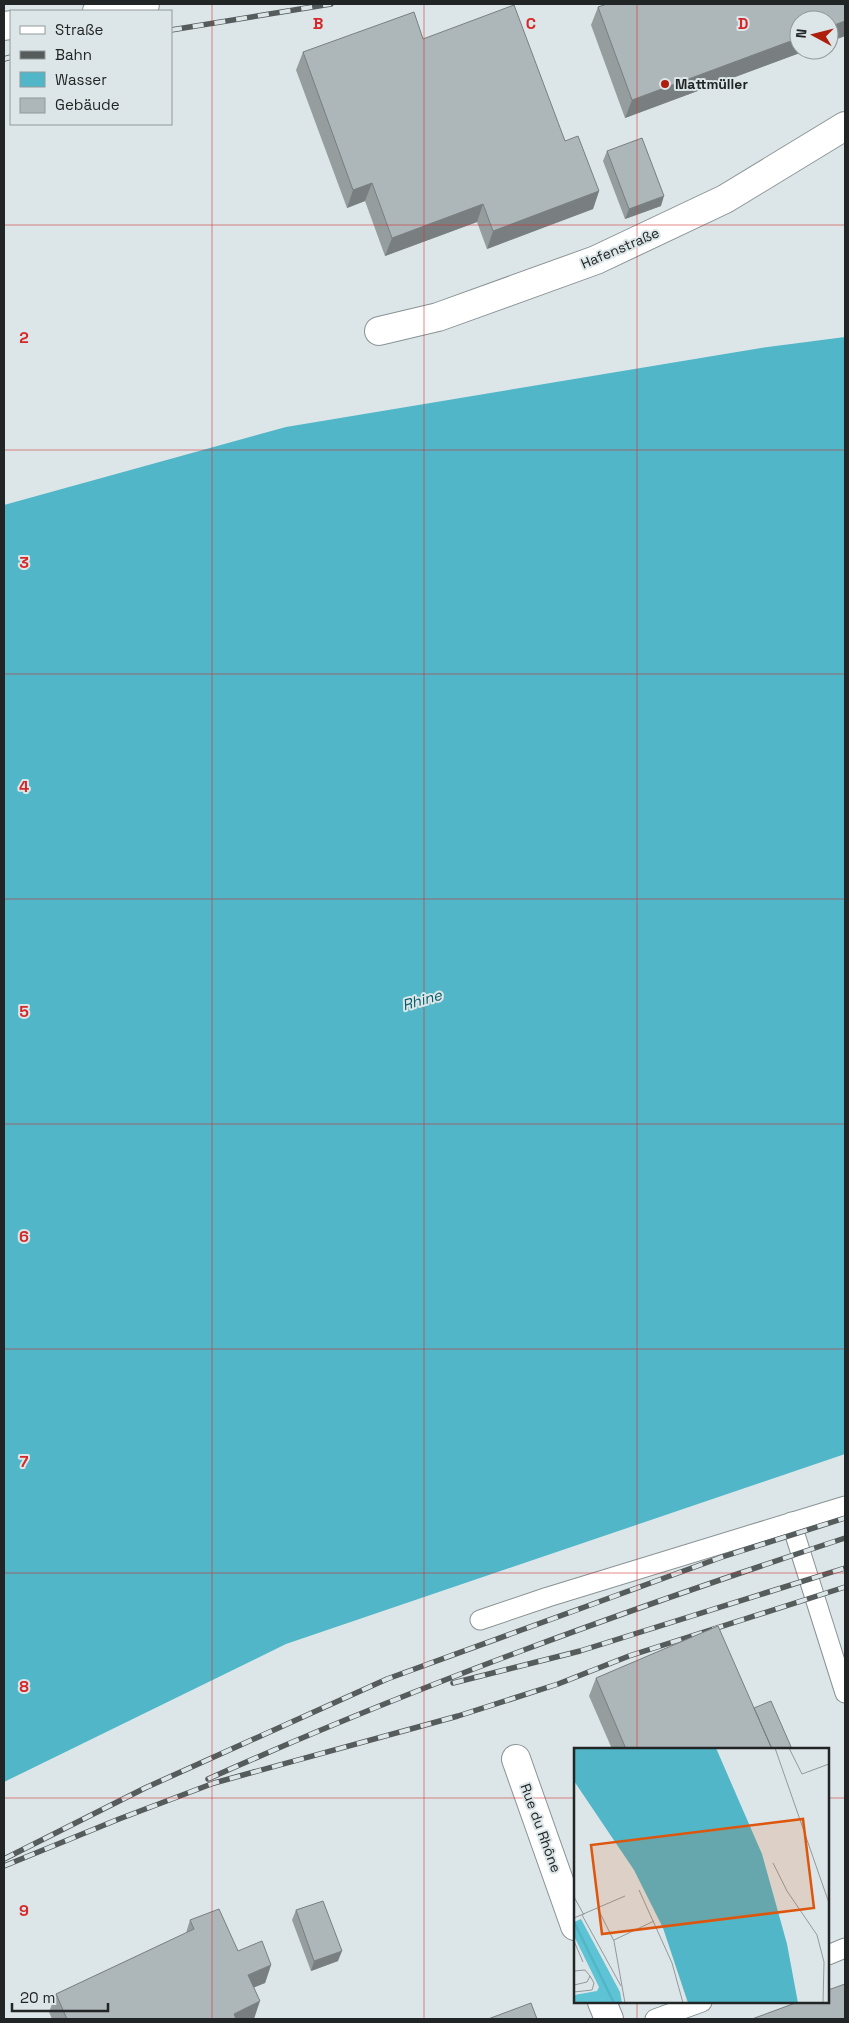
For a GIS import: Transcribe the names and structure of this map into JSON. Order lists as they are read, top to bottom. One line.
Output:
{"streets":{"street":["Hafenstraße","Rue du Rhône"]},"water":["Rhine"],"places":["Mattmüller"],"legend":["Straße","Bahn","Wasser","Gebäude"],"scale_bar":"20 m","north":"left","grid":{"columns":["B","C","D"],"rows":["2","3","4","5","6","7","8","9"]}}
